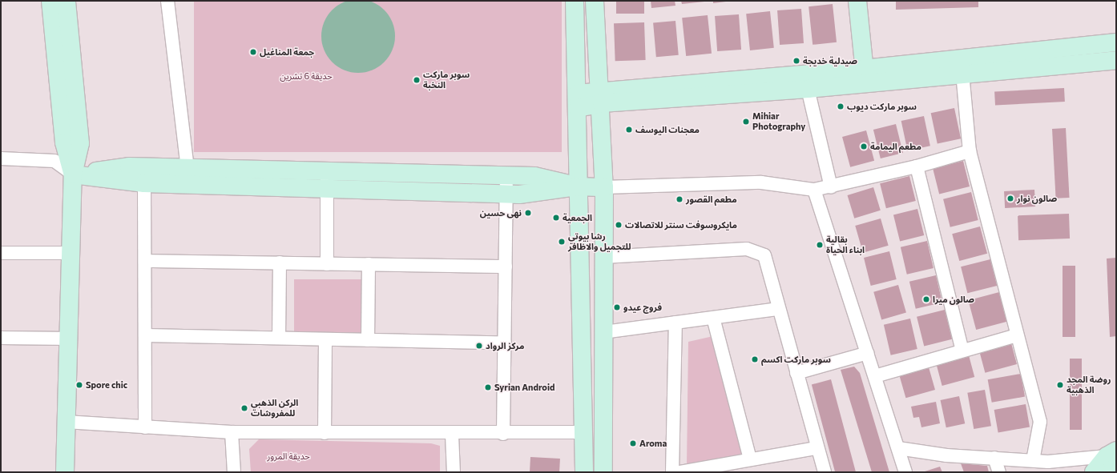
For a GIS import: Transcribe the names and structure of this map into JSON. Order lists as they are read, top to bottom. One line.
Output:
{"parks":["حديقة 6 تشرين","حديقة المرور"],"places":["جمعة المناغيل","صيدلية خديجة","سوبر ماركت النخبة","سوبر ماركت ديوب","Mihiar Photography","معجنات اليوسف","مطعم اليمامة","صالون نوار","مطعم القصور","نهى حسين","الجمعية","مايكروسوفت سنتر للاتصالات","رشا بيوتي للتجميل والاظافر","بقالية ابناء الحياة","صالون ميرا","فروج عيدو","مركز الرواد","سوبر ماركت اكسم","Spore chic","روضة المجد الذهبية","Syrian Android","الركن الذهبي للمفروشات","Aroma"]}
